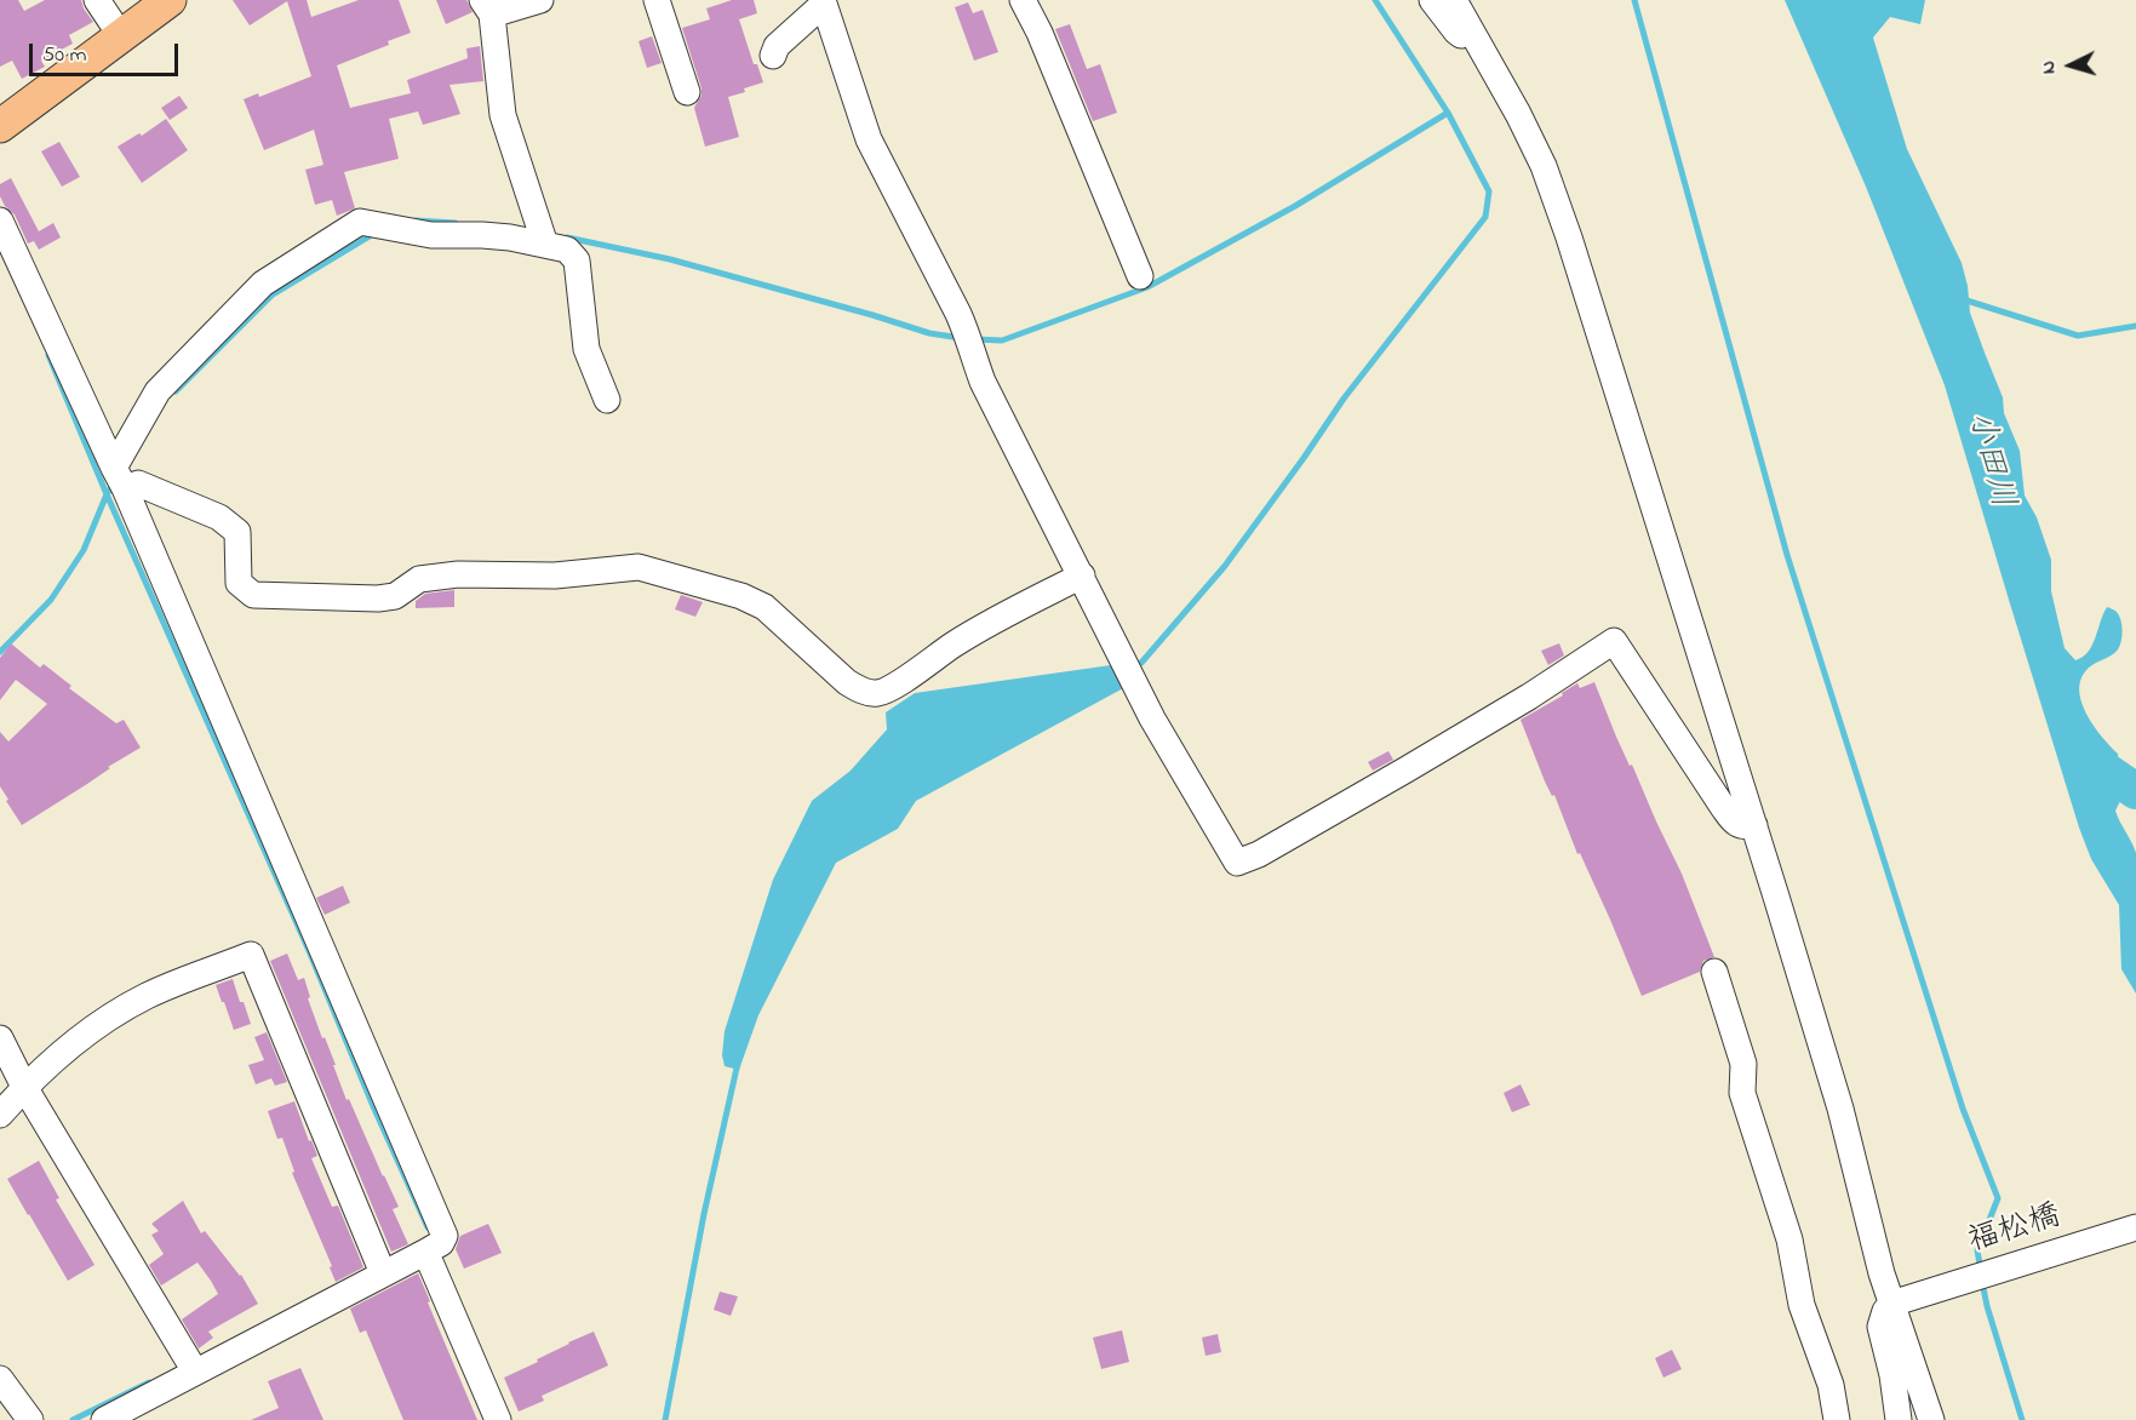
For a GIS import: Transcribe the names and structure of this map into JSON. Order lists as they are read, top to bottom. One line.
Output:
{"streets":{"street":["福松橋"]},"water":["小田川"],"scale_bar":"50 m","north":"left"}
